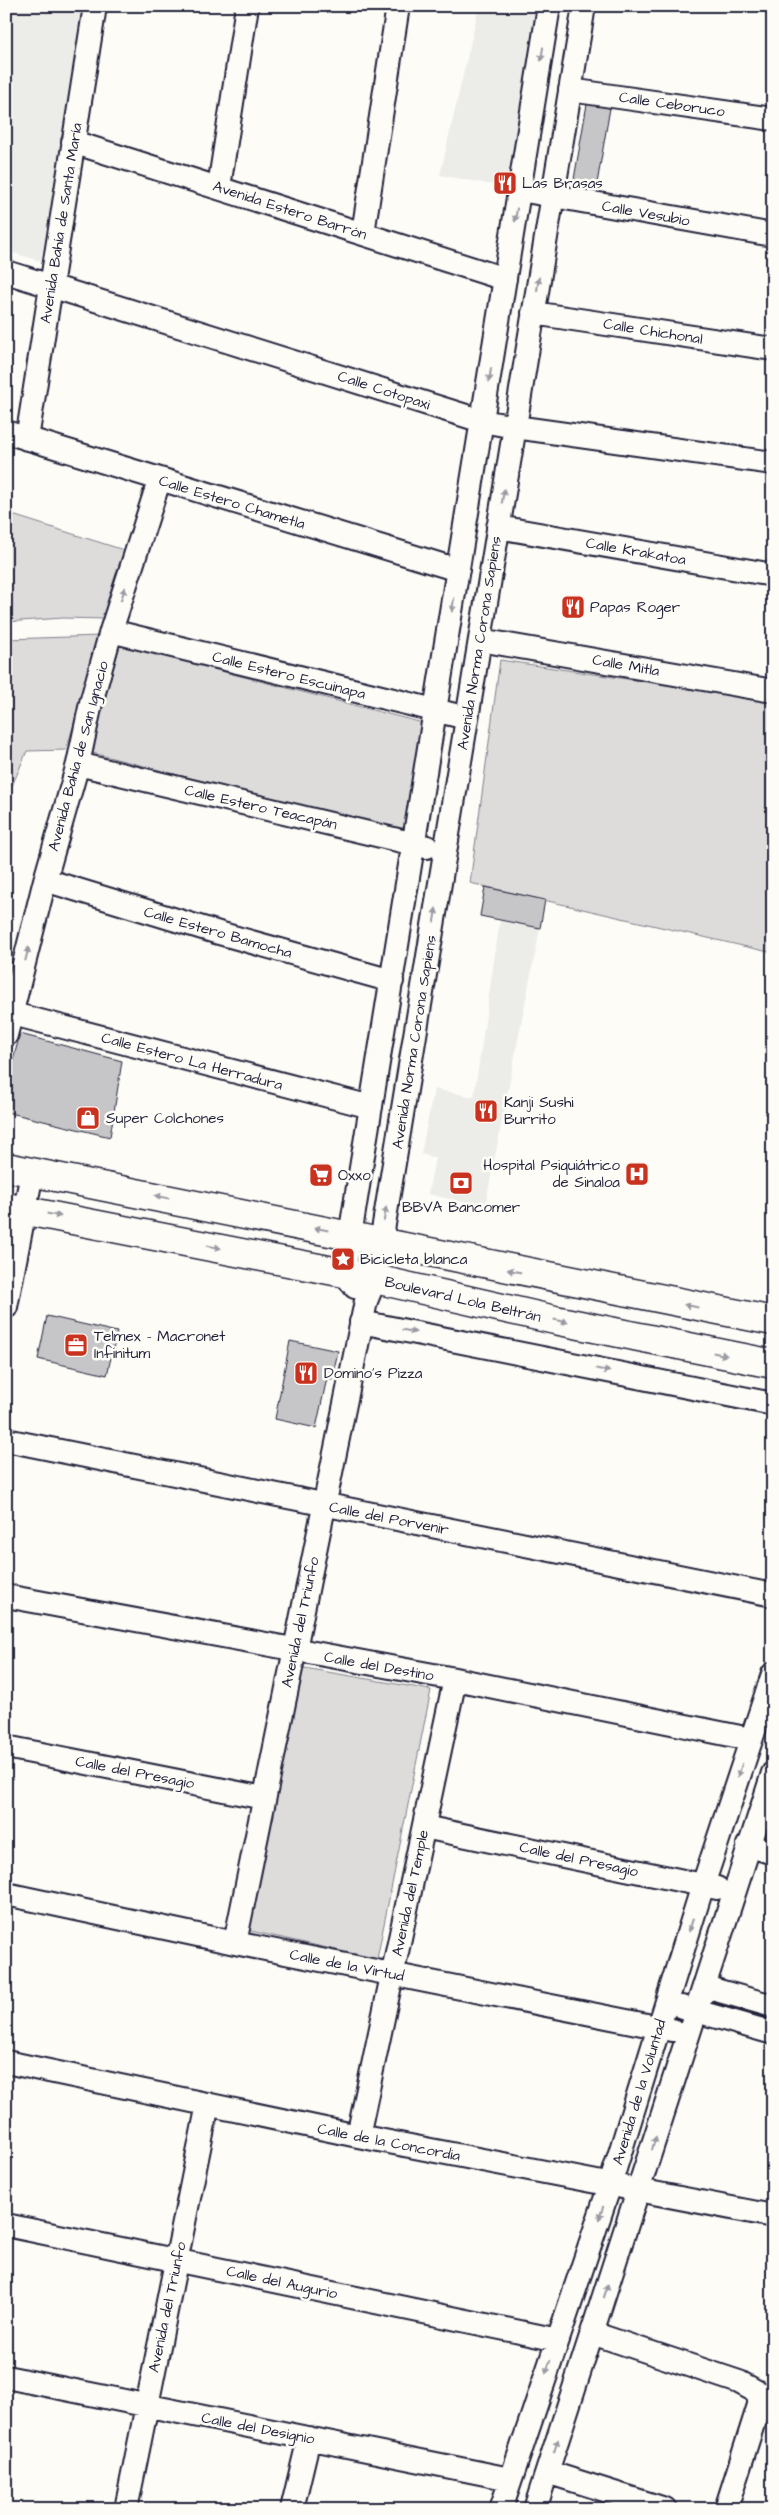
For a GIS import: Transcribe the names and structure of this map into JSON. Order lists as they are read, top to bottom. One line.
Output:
{"streets":{"main road":["Boulevard Lola Beltrán"],"street":["Calle Ceboruco","Avenida Estero Barrón","Calle Vesubio","Avenida Bahía de Santa María","Calle Chichonal","Calle Cotopaxi","Calle Estero Chametla","Calle Krakatoa","Avenida Norma Corona Sapiens","Calle Mitla","Calle Estero Escuinapa","Avenida Bahía de San Ignacio","Calle Estero Teacapán","Calle Estero Bamocha","Calle Estero La Herradura","Calle del Porvenir","Avenida del Triunfo","Calle del Destino","Calle del Presagio","Avenida del Temple","Calle de la Virtud","Avenida de la Voluntad","Calle de la Concordia","Calle del Augurio","Calle del Designio"]},"crossings":[["Calle Ceboruco","Avenida Norma Corona Sapiens"],["Avenida Estero Barrón","Avenida Bahía de Santa María"],["Avenida Estero Barrón","Avenida Norma Corona Sapiens"],["Calle Vesubio","Avenida Norma Corona Sapiens"],["Avenida Bahía de Santa María","Calle Cotopaxi"],["Avenida Bahía de Santa María","Calle Estero Chametla"],["Calle Chichonal","Avenida Norma Corona Sapiens"],["Calle Cotopaxi","Avenida Norma Corona Sapiens"],["Calle Estero Chametla","Avenida Norma Corona Sapiens"],["Calle Estero Chametla","Avenida Bahía de San Ignacio"],["Calle Krakatoa","Avenida Norma Corona Sapiens"],["Avenida Norma Corona Sapiens","Calle Mitla"],["Avenida Norma Corona Sapiens","Calle Estero Escuinapa"],["Avenida Norma Corona Sapiens","Calle Estero Teacapán"],["Avenida Norma Corona Sapiens","Calle Estero Bamocha"],["Avenida Norma Corona Sapiens","Calle Estero La Herradura"],["Avenida Norma Corona Sapiens","Boulevard Lola Beltrán"],["Avenida Norma Corona Sapiens","Avenida del Triunfo"],["Calle Estero Escuinapa","Avenida Bahía de San Ignacio"],["Avenida Bahía de San Ignacio","Calle Estero Teacapán"],["Avenida Bahía de San Ignacio","Calle Estero Bamocha"],["Avenida Bahía de San Ignacio","Calle Estero La Herradura"],["Boulevard Lola Beltrán","Avenida del Triunfo"],["Calle del Porvenir","Avenida del Triunfo"],["Avenida del Triunfo","Calle del Destino"],["Avenida del Triunfo","Calle del Presagio"],["Avenida del Triunfo","Calle de la Virtud"],["Avenida del Triunfo","Calle de la Concordia"],["Avenida del Triunfo","Calle del Augurio"],["Avenida del Triunfo","Calle del Designio"],["Calle del Destino","Avenida del Temple"],["Calle del Destino","Avenida de la Voluntad"],["Calle del Presagio","Avenida del Temple"],["Calle del Presagio","Avenida de la Voluntad"],["Avenida del Temple","Calle de la Virtud"],["Avenida del Temple","Calle de la Concordia"],["Calle de la Virtud","Avenida de la Voluntad"],["Avenida de la Voluntad","Calle de la Concordia"],["Avenida de la Voluntad","Calle del Augurio"],["Avenida de la Voluntad","Calle del Designio"]],"one_way":["Avenida Bahía de San Ignacio"],"places":{"restaurant":["Las Brasas","Papas Roger","Kanji Sushi Burrito","Domino's Pizza"],"shop":["Super Colchones"],"hospital":["Hospital Psiquiátrico de Sinaloa"],"supermarket":["Oxxo"],"bank":["BBVA Bancomer"],"place":["Bicicleta blanca"],"office":["Telmex - Macronet Infinitum"]}}
